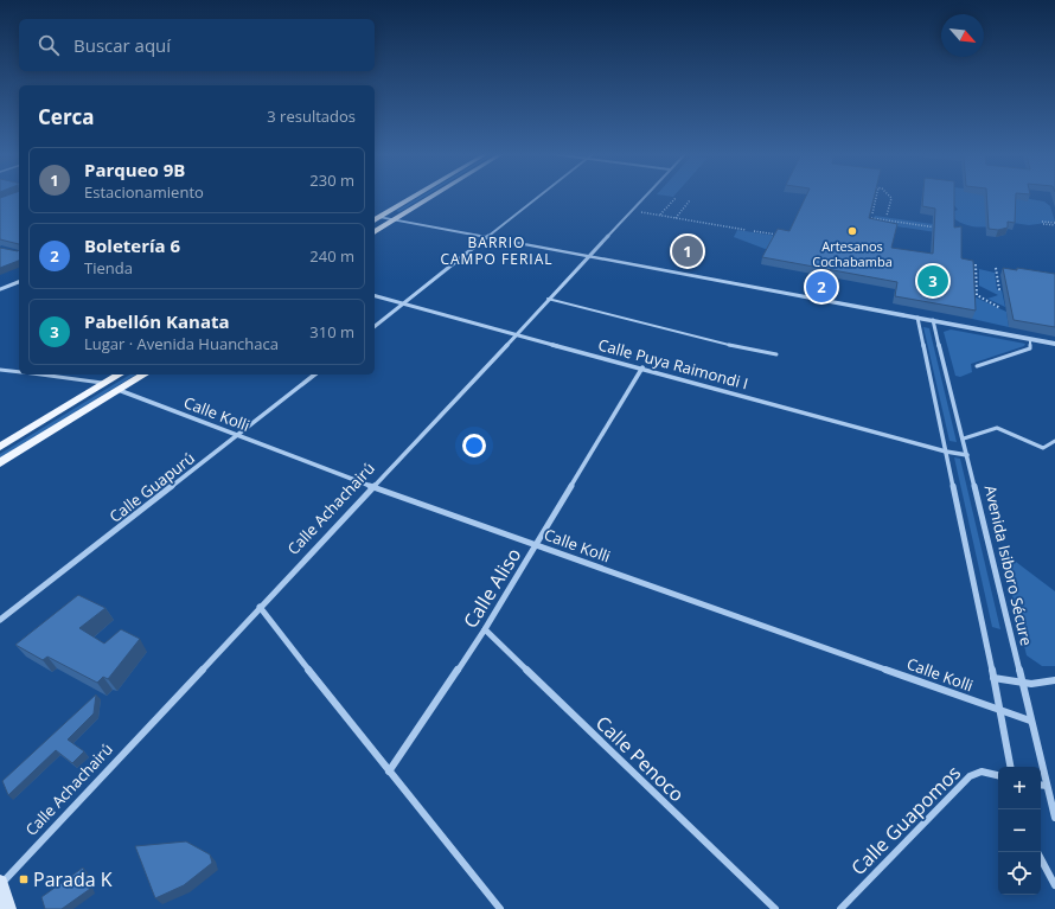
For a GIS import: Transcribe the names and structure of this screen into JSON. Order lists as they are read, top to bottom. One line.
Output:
{"streets":{"street":["Calle Puya Raimondi I","Calle Kolli","Calle Guapurú","Calle Achachairú","Avenida Isiboro Sécure","Calle Aliso","Calle Penoco","Calle Guapomos"]},"crossings":[["Calle Puya Raimondi I","Calle Achachairú"],["Calle Puya Raimondi I","Avenida Isiboro Sécure"],["Calle Puya Raimondi I","Calle Aliso"],["Calle Kolli","Calle Guapurú"],["Calle Kolli","Calle Achachairú"],["Calle Kolli","Avenida Isiboro Sécure"],["Calle Kolli","Calle Aliso"],["Calle Aliso","Calle Penoco"]],"districts":["BARRIO CAMPO FERIAL"],"places":{"other":["Artesanos Cochabamba"],"transit":["Parada K"]},"north":"bottom right","page":{"search":"Buscar aquí","heading":["Cerca","3 resultados"],"list":[{"mark":"1","name":"Parqueo 9B","note":"Estacionamiento","value":"230 m"},{"mark":"2","name":"Boletería 6","note":"Tienda","value":"240 m"},{"mark":"3","name":"Pabellón Kanata","note":"Lugar · Avenida Huanchaca","value":"310 m"}],"pins":["1","3","2"],"map_buttons":["+","−"]}}
